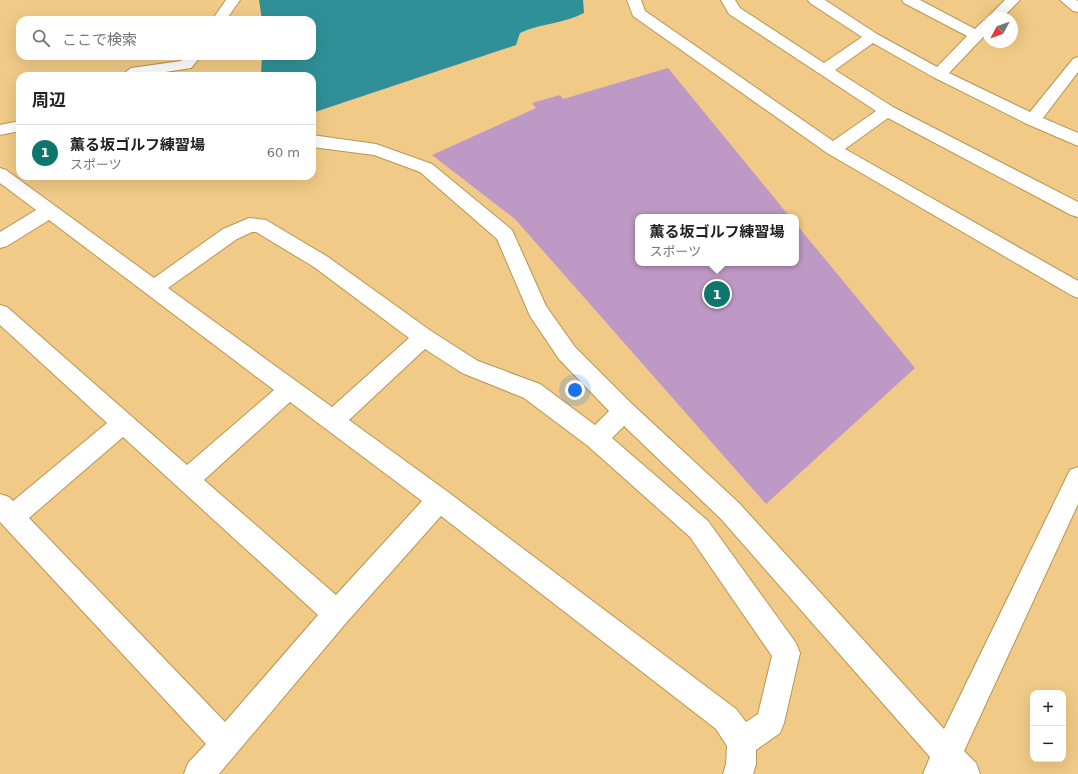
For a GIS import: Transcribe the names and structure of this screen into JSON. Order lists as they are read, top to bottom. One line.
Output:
{"north":"bottom left","page":{"search":"ここで検索","heading":"周辺","list":[{"mark":"1","name":"薫る坂ゴルフ練習場","note":"スポーツ","value":"60 m"}],"popup":["薫る坂ゴルフ練習場","スポーツ"],"pins":"1","map_buttons":["+","−"]}}
